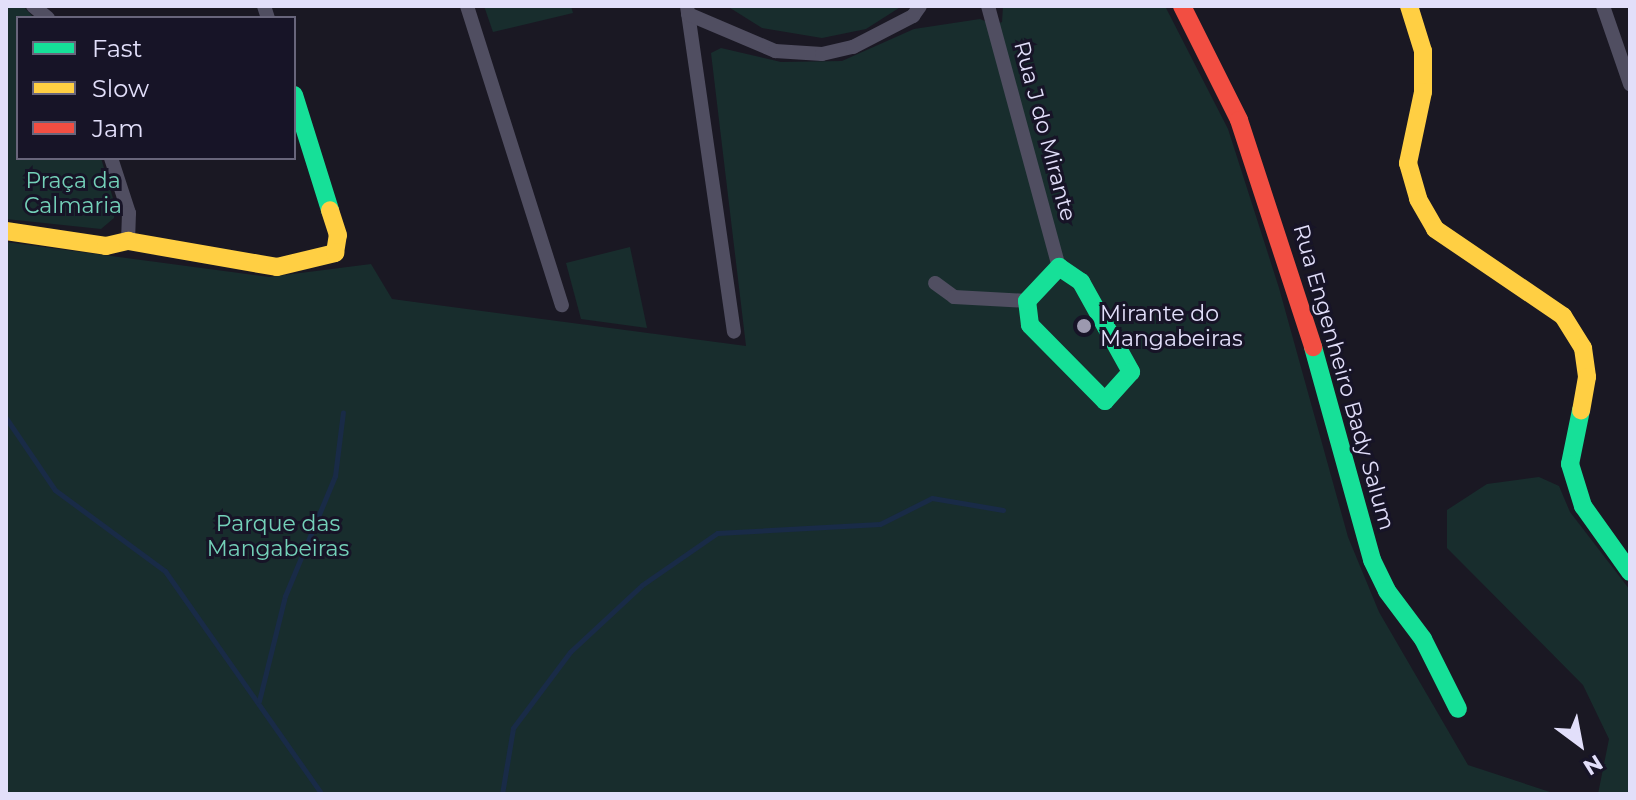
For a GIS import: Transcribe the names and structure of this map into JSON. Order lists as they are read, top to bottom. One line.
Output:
{"streets":{"street":["Rua J do Mirante","Rua Engenheiro Bady Salum"]},"parks":["Praça da Calmaria","Parque das Mangabeiras"],"places":["Mirante do Mangabeiras"],"legend":["Fast","Slow","Jam"],"north":"bottom right"}
